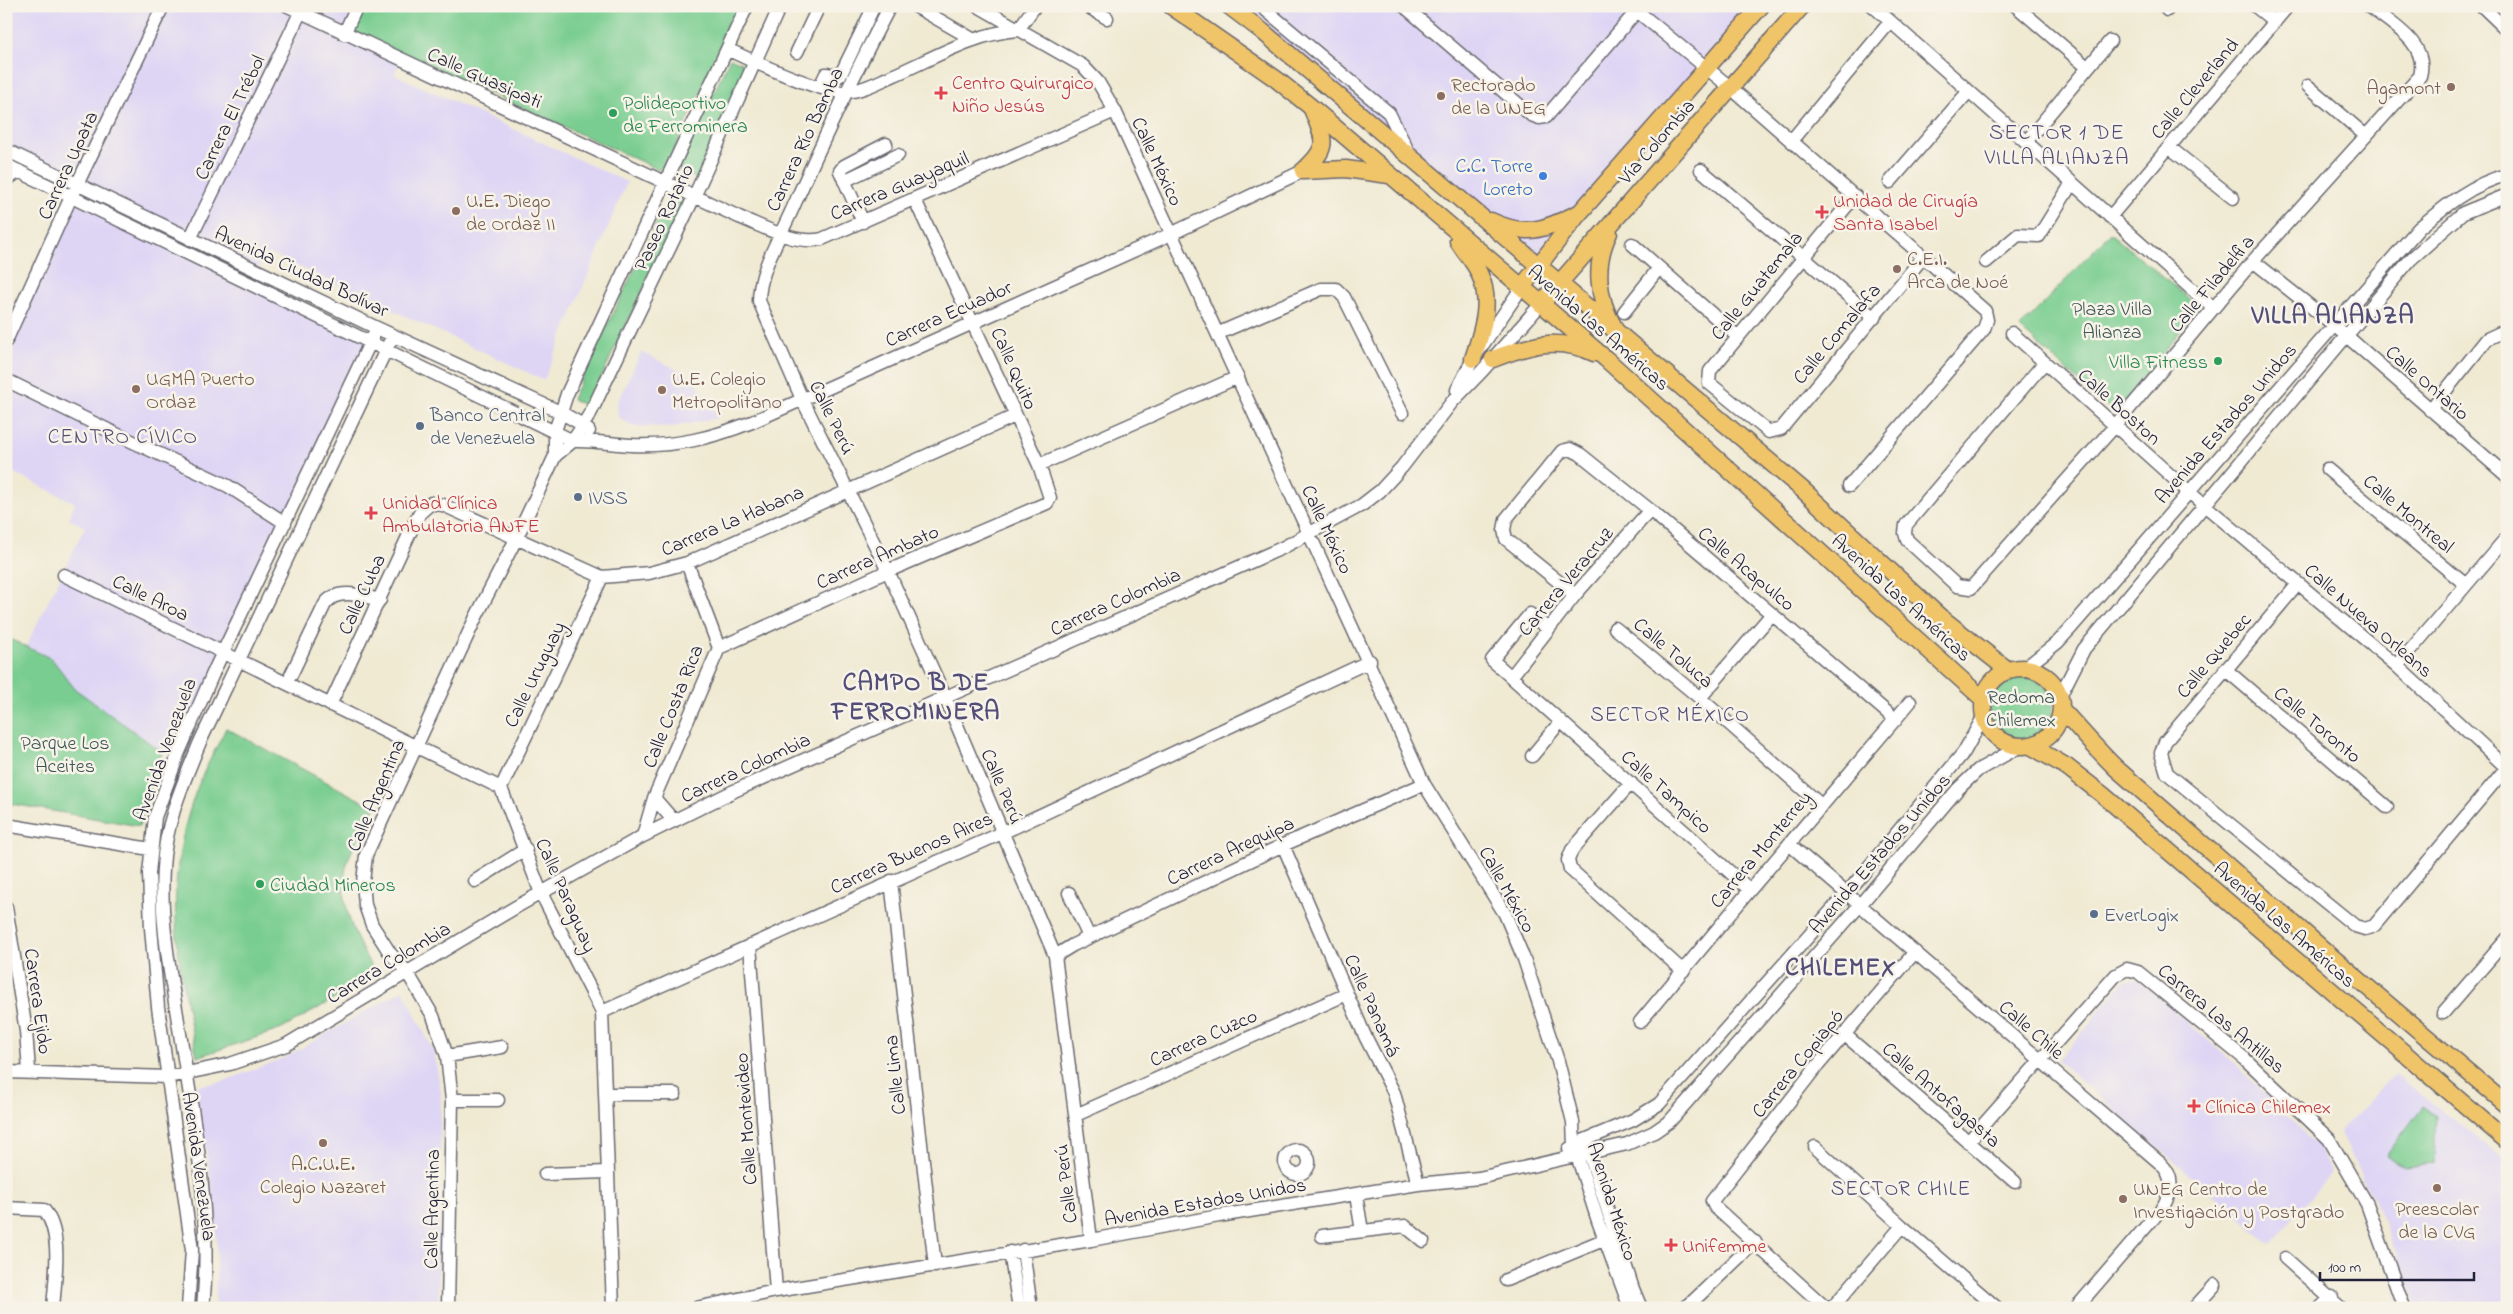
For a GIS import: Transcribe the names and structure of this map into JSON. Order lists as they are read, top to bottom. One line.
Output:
{"streets":{"main road":["Vía Colombia","Avenida Las Américas"],"street":["Calle Guasipati","Calle Cleverland","Carrera El Trébol","Carrera Río Bamba","Calle México","Carrera Upata","Carrera Guayaquil","Paseo Rotario","Avenida Ciudad Bolívar","Calle Filadelfia","Calle Guatemala","Carrera Ecuador","Calle Comalafa","Calle Quito","Calle Ontario","Calle Boston","Calle Perú","Avenida Estados Unidos","Calle Montreal","Carrera La Habana","Carrera Ambato","Calle Acapulco","Carrera Veracruz","Calle Cuba","Calle Aroa","Carrera Colombia","Calle Nueva Orleans","Calle Toluca","Calle Quebec","Calle Uruguay","Calle Costa Rica","Calle Toronto","Avenida Venezuela","Calle Tampico","Calle Argentina","Carrera Monterrey","Carrera Arequipa","Carrera Buenos Aires","Calle Paraguay","Carrera Ejido","Calle Panamá","Carrera Las Antillas","Calle Chile","Carrera Cuzco","Carrera Copiapó","Calle Lima","Calle Antofagasta","Calle Montevideo","Avenida México"]},"crossings":[["Calle Guasipati","Carrera El Trébol"],["Calle Guasipati","Carrera Guayaquil"],["Calle Guasipati","Paseo Rotario"],["Carrera El Trébol","Avenida Ciudad Bolívar"],["Carrera Río Bamba","Carrera Guayaquil"],["Carrera Río Bamba","Calle Perú"],["Vía Colombia","Avenida Las Américas"],["Vía Colombia","Carrera Colombia"],["Calle México","Carrera Guayaquil"],["Calle México","Carrera Ecuador"],["Calle México","Carrera Colombia"],["Calle México","Carrera Arequipa"],["Calle México","Carrera Buenos Aires"],["Calle México","Avenida México"],["Carrera Upata","Avenida Ciudad Bolívar"],["Carrera Guayaquil","Paseo Rotario"],["Carrera Guayaquil","Calle Quito"],["Paseo Rotario","Avenida Ciudad Bolívar"],["Paseo Rotario","Carrera Ecuador"],["Paseo Rotario","Calle Argentina"],["Avenida Ciudad Bolívar","Carrera Ecuador"],["Avenida Ciudad Bolívar","Avenida Venezuela"],["Avenida Ciudad Bolívar","Calle Argentina"],["Calle Filadelfia","Calle Ontario"],["Calle Filadelfia","Calle Boston"],["Calle Guatemala","Calle Comalafa"],["Carrera Ecuador","Calle Quito"],["Carrera Ecuador","Calle Perú"],["Carrera Ecuador","Calle Argentina"],["Avenida Las Américas","Avenida Estados Unidos"],["Avenida Las Américas","Carrera Colombia"],["Calle Quito","Carrera La Habana"],["Calle Quito","Carrera Ambato"],["Calle Ontario","Avenida Estados Unidos"],["Calle Boston","Avenida Estados Unidos"],["Calle Boston","Calle Nueva Orleans"],["Calle Perú","Avenida Estados Unidos"],["Calle Perú","Carrera La Habana"],["Calle Perú","Carrera Ambato"],["Calle Perú","Carrera Colombia"],["Calle Perú","Carrera Arequipa"],["Calle Perú","Carrera Buenos Aires"],["Calle Perú","Carrera Cuzco"],["Avenida Estados Unidos","Calle Nueva Orleans"],["Avenida Estados Unidos","Calle Panamá"],["Avenida Estados Unidos","Calle Chile"],["Avenida Estados Unidos","Calle Lima"],["Avenida Estados Unidos","Calle Montevideo"],["Avenida Estados Unidos","Avenida México"],["Carrera La Habana","Calle Cuba"],["Carrera La Habana","Calle Uruguay"],["Carrera La Habana","Calle Costa Rica"],["Carrera La Habana","Calle Argentina"],["Carrera Ambato","Calle Costa Rica"],["Calle Acapulco","Carrera Veracruz"],["Calle Acapulco","Carrera Monterrey"],["Carrera Veracruz","Calle Tampico"],["Calle Aroa","Avenida Venezuela"],["Carrera Colombia","Calle Costa Rica"],["Carrera Colombia","Avenida Venezuela"],["Carrera Colombia","Calle Argentina"],["Carrera Colombia","Calle Paraguay"],["Carrera Colombia","Carrera Ejido"],["Calle Nueva Orleans","Calle Quebec"],["Calle Toluca","Carrera Monterrey"],["Calle Quebec","Calle Toronto"],["Calle Uruguay","Calle Paraguay"],["Calle Tampico","Carrera Monterrey"],["Carrera Monterrey","Calle Chile"],["Carrera Arequipa","Calle Panamá"],["Carrera Buenos Aires","Calle Paraguay"],["Carrera Buenos Aires","Calle Lima"],["Carrera Buenos Aires","Calle Montevideo"],["Calle Panamá","Carrera Cuzco"],["Carrera Las Antillas","Calle Chile"],["Calle Chile","Carrera Copiapó"],["Carrera Copiapó","Calle Antofagasta"]],"districts":["SECTOR 1 DE VILLA ALIANZA","VILLA ALIANZA","CENTRO CÍVICO","CAMPO B DE FERROMINERA","SECTOR MÉXICO","CHILEMEX","SECTOR CHILE"],"parks":["Plaza Villa Alianza","Redoma Chilemex","Parque Los Aceites"],"places":{"other":["Agamont","Rectorado de la UNEG","Polideportivo de Ferrominera","C.C. Torre Loreto","U.E. Diego de Ordaz II","C.E.I. Arca de Noé","Villa Fitness","UGMA Puerto Ordaz","U.E. Colegio Metropolitano","Banco Central de Venezuela","IVSS","Ciudad Mineros","EverLogix","A.C.U.E. Colegio Nazaret","Preescolar de la CVG","UNEG Centro de Investigación y Postgrado"],"health":["Centro Quirurgico Niño Jesús","Unidad de Cirugía Santa Isabel","Unidad Clínica Ambulatoria ANFE","Clínica Chilemex","Unifemme"]},"scale_bar":"100 m"}
